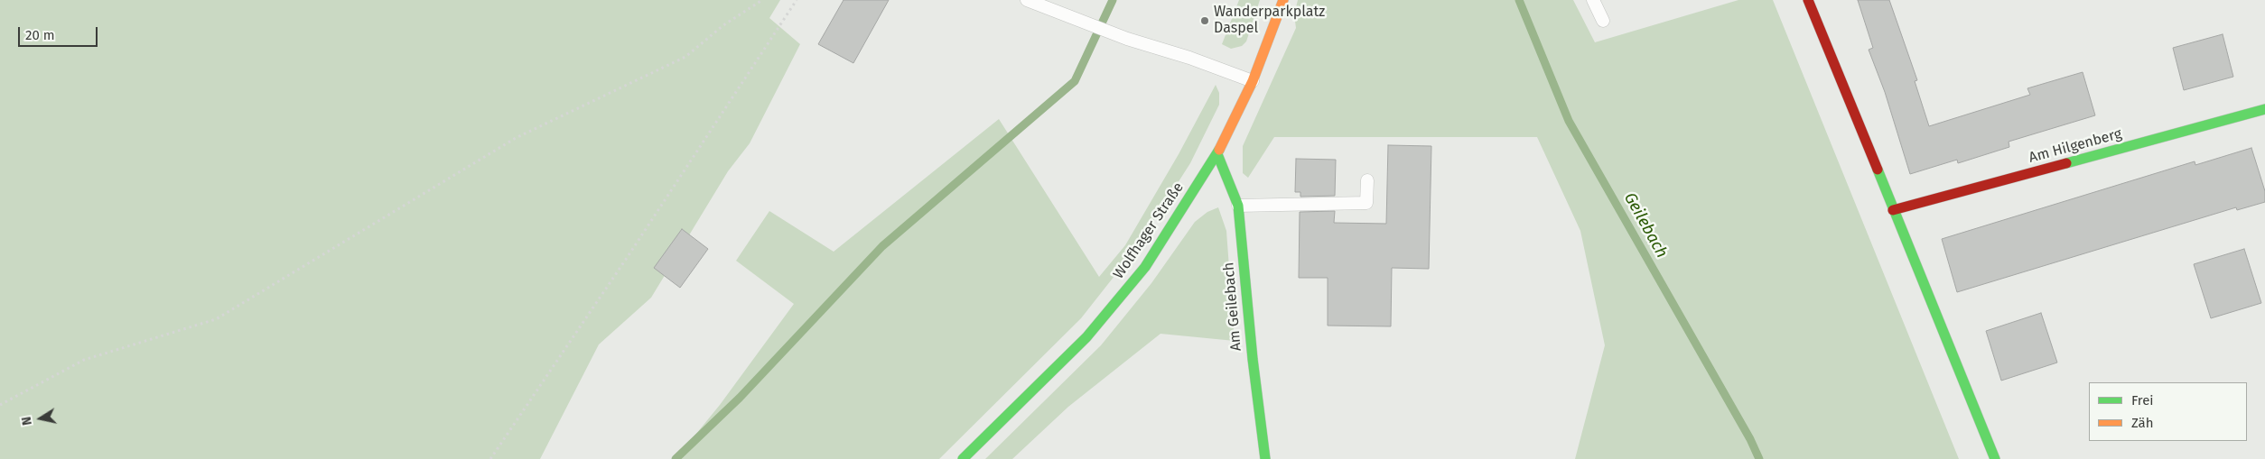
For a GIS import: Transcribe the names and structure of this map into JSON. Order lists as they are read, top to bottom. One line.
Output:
{"streets":{"street":["Am Hilgenberg","Wolfhager Straße","Am Geilebach"]},"crossings":[["Wolfhager Straße","Am Geilebach"]],"water":["Geilebach"],"places":["Wanderparkplatz Daspel"],"legend":["Frei","Zäh"],"scale_bar":"20 m","north":"left"}
